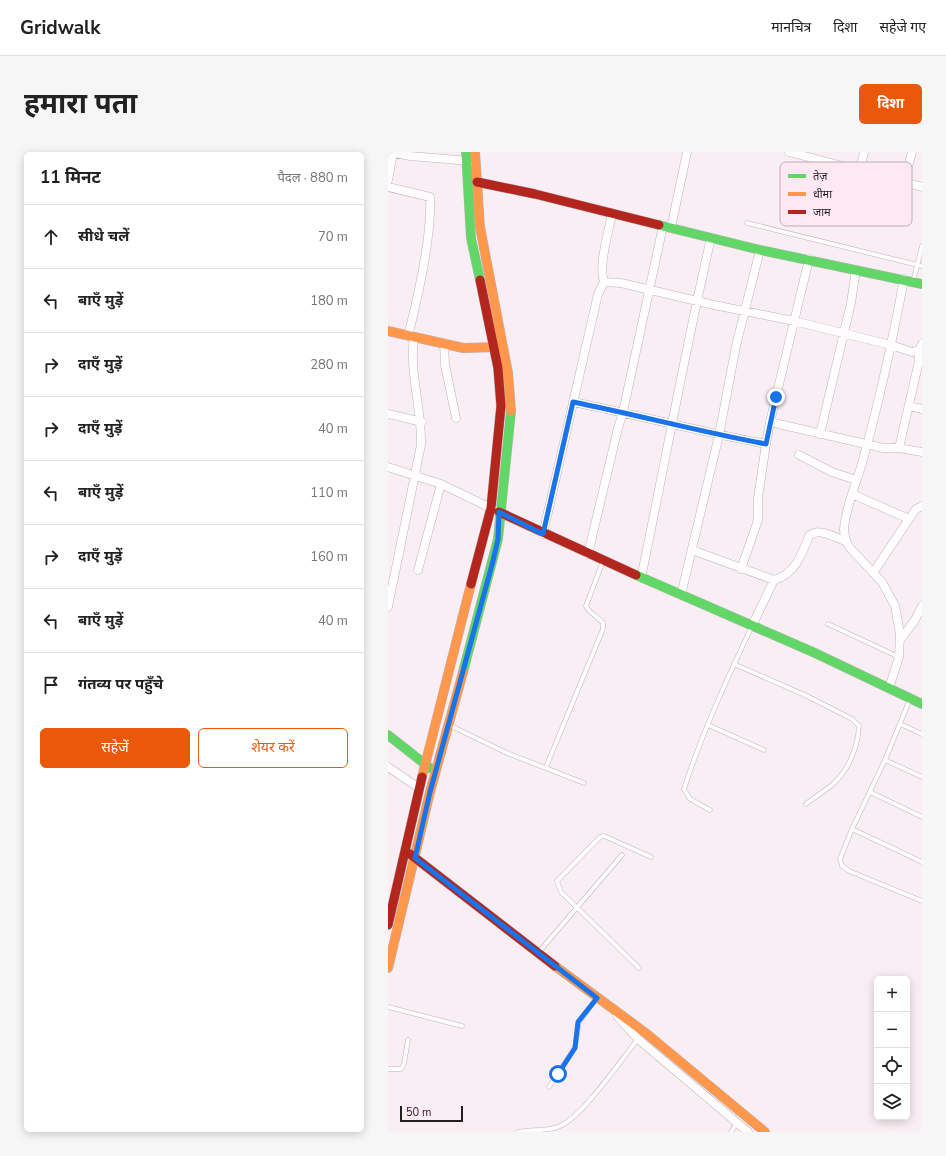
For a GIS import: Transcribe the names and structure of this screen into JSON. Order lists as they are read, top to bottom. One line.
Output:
{"legend":["तेज़","धीमा","जाम"],"scale_bar":"50 m","page":{"header":"Gridwalk","nav":["मानचित्र","दिशा","सहेजे गए"],"buttons":["दिशा",["सहेजें","शेयर करें"]],"title":"हमारा पता","heading":["11 मिनट","पैदल · 880 m"],"list":[["सीधे चलें","70 m"],["बाएँ मुड़ें","180 m"],["दाएँ मुड़ें","280 m"],["दाएँ मुड़ें","40 m"],["बाएँ मुड़ें","110 m"],["दाएँ मुड़ें","160 m"],["बाएँ मुड़ें","40 m"],"गंतव्य पर पहुँचे"],"map_buttons":["+","−"],"scale":"50 m"}}
